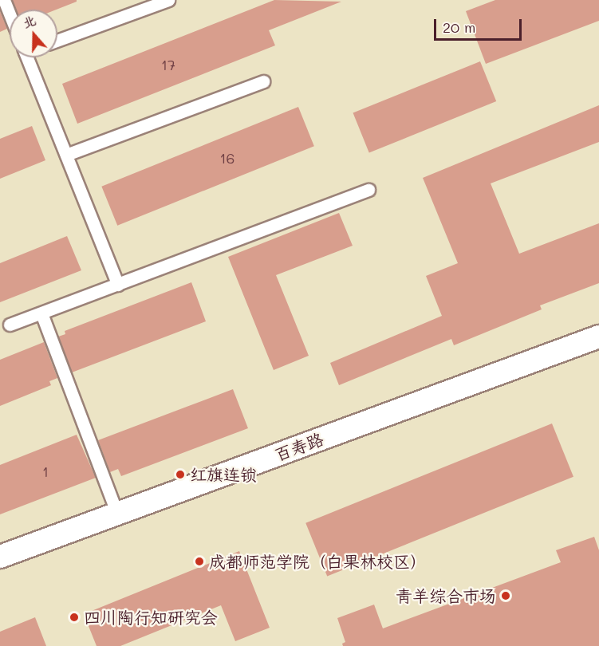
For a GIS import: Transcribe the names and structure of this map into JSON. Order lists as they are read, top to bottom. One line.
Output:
{"streets":{"street":["百寿路"]},"places":["红旗连锁","成都师范学院（白果林校区）","青羊综合市场","四川陶行知研究会"],"house_numbers":["17","16","1"],"scale_bar":"20 m","north":"top"}
